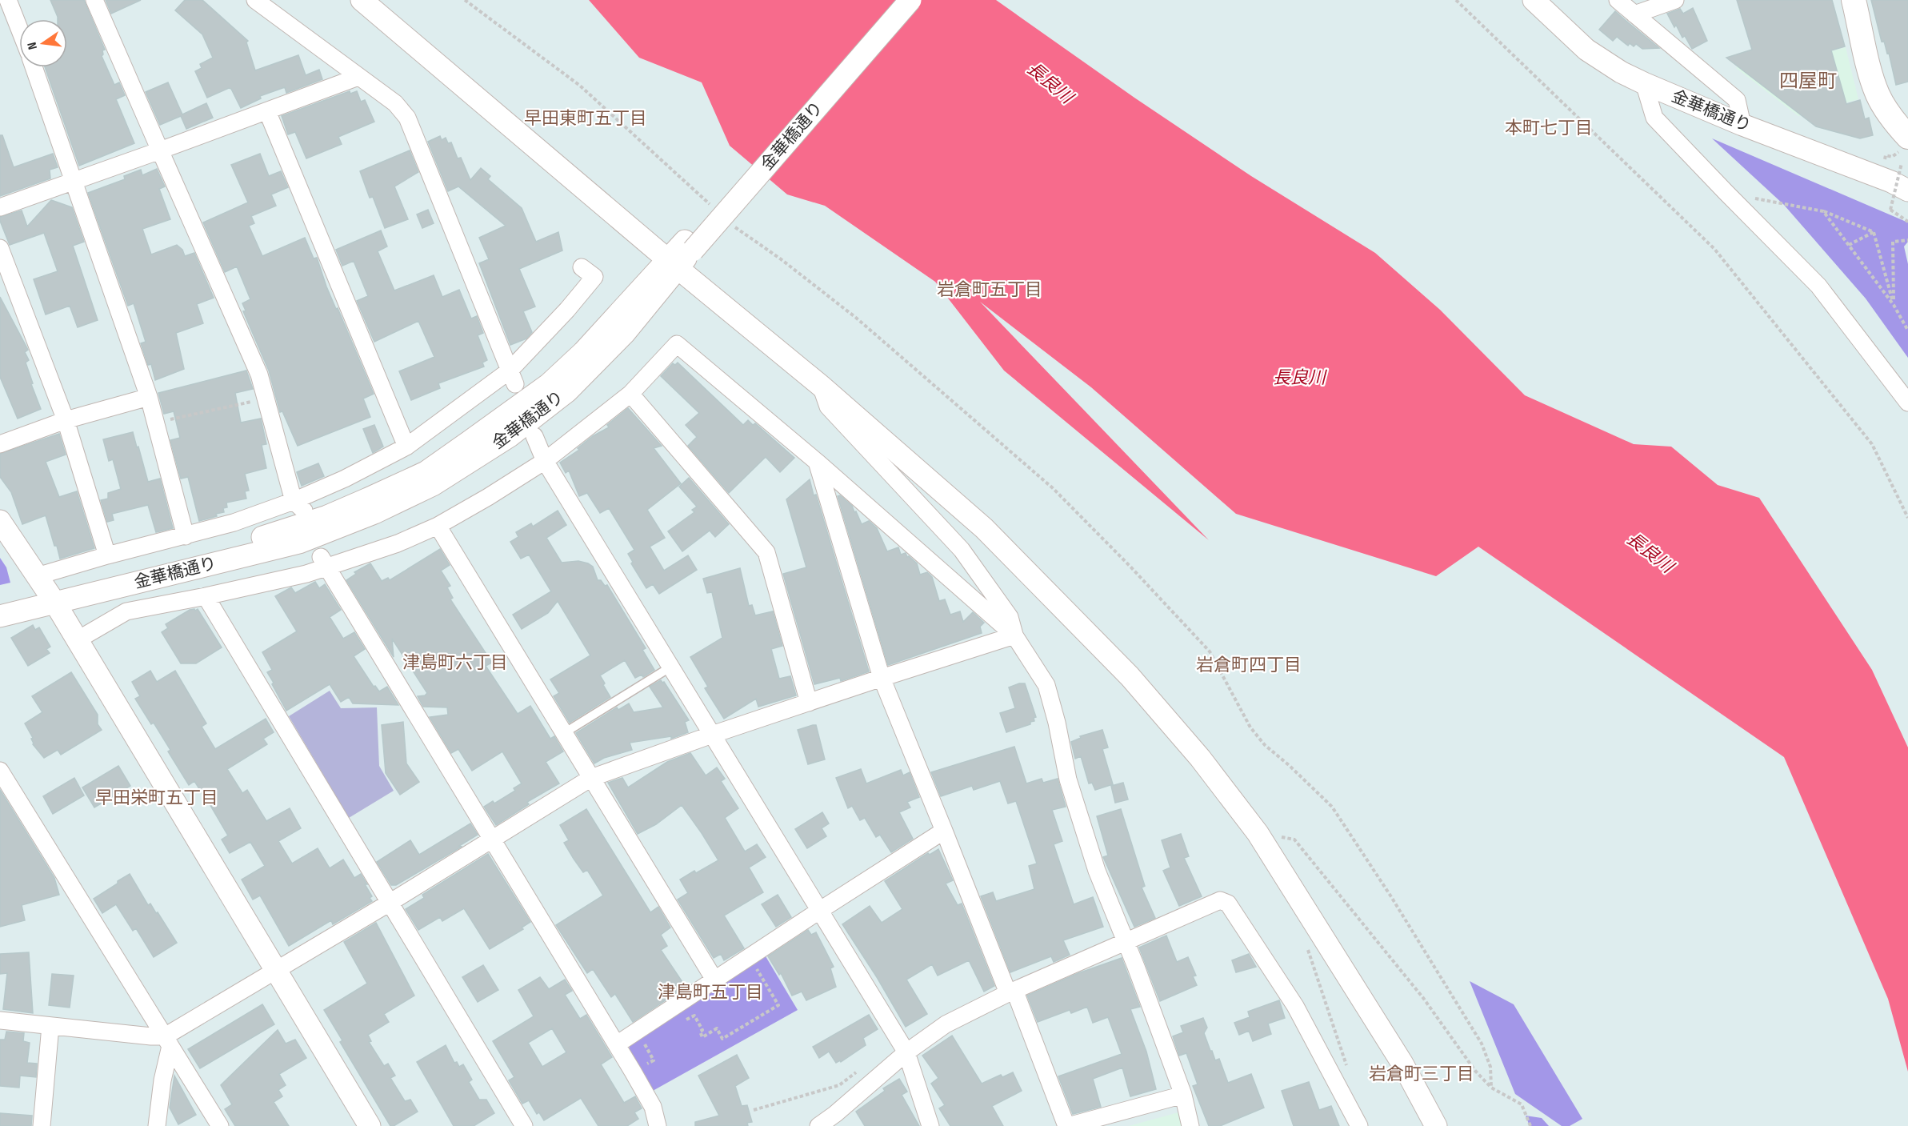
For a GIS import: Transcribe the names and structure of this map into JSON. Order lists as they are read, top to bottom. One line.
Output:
{"streets":{"street":["金華橋通り"]},"districts":["四屋町","早田東町五丁目","本町七丁目","岩倉町五丁目","津島町六丁目","岩倉町四丁目","早田栄町五丁目","津島町五丁目","岩倉町三丁目"],"water":["長良川"],"north":"left"}
